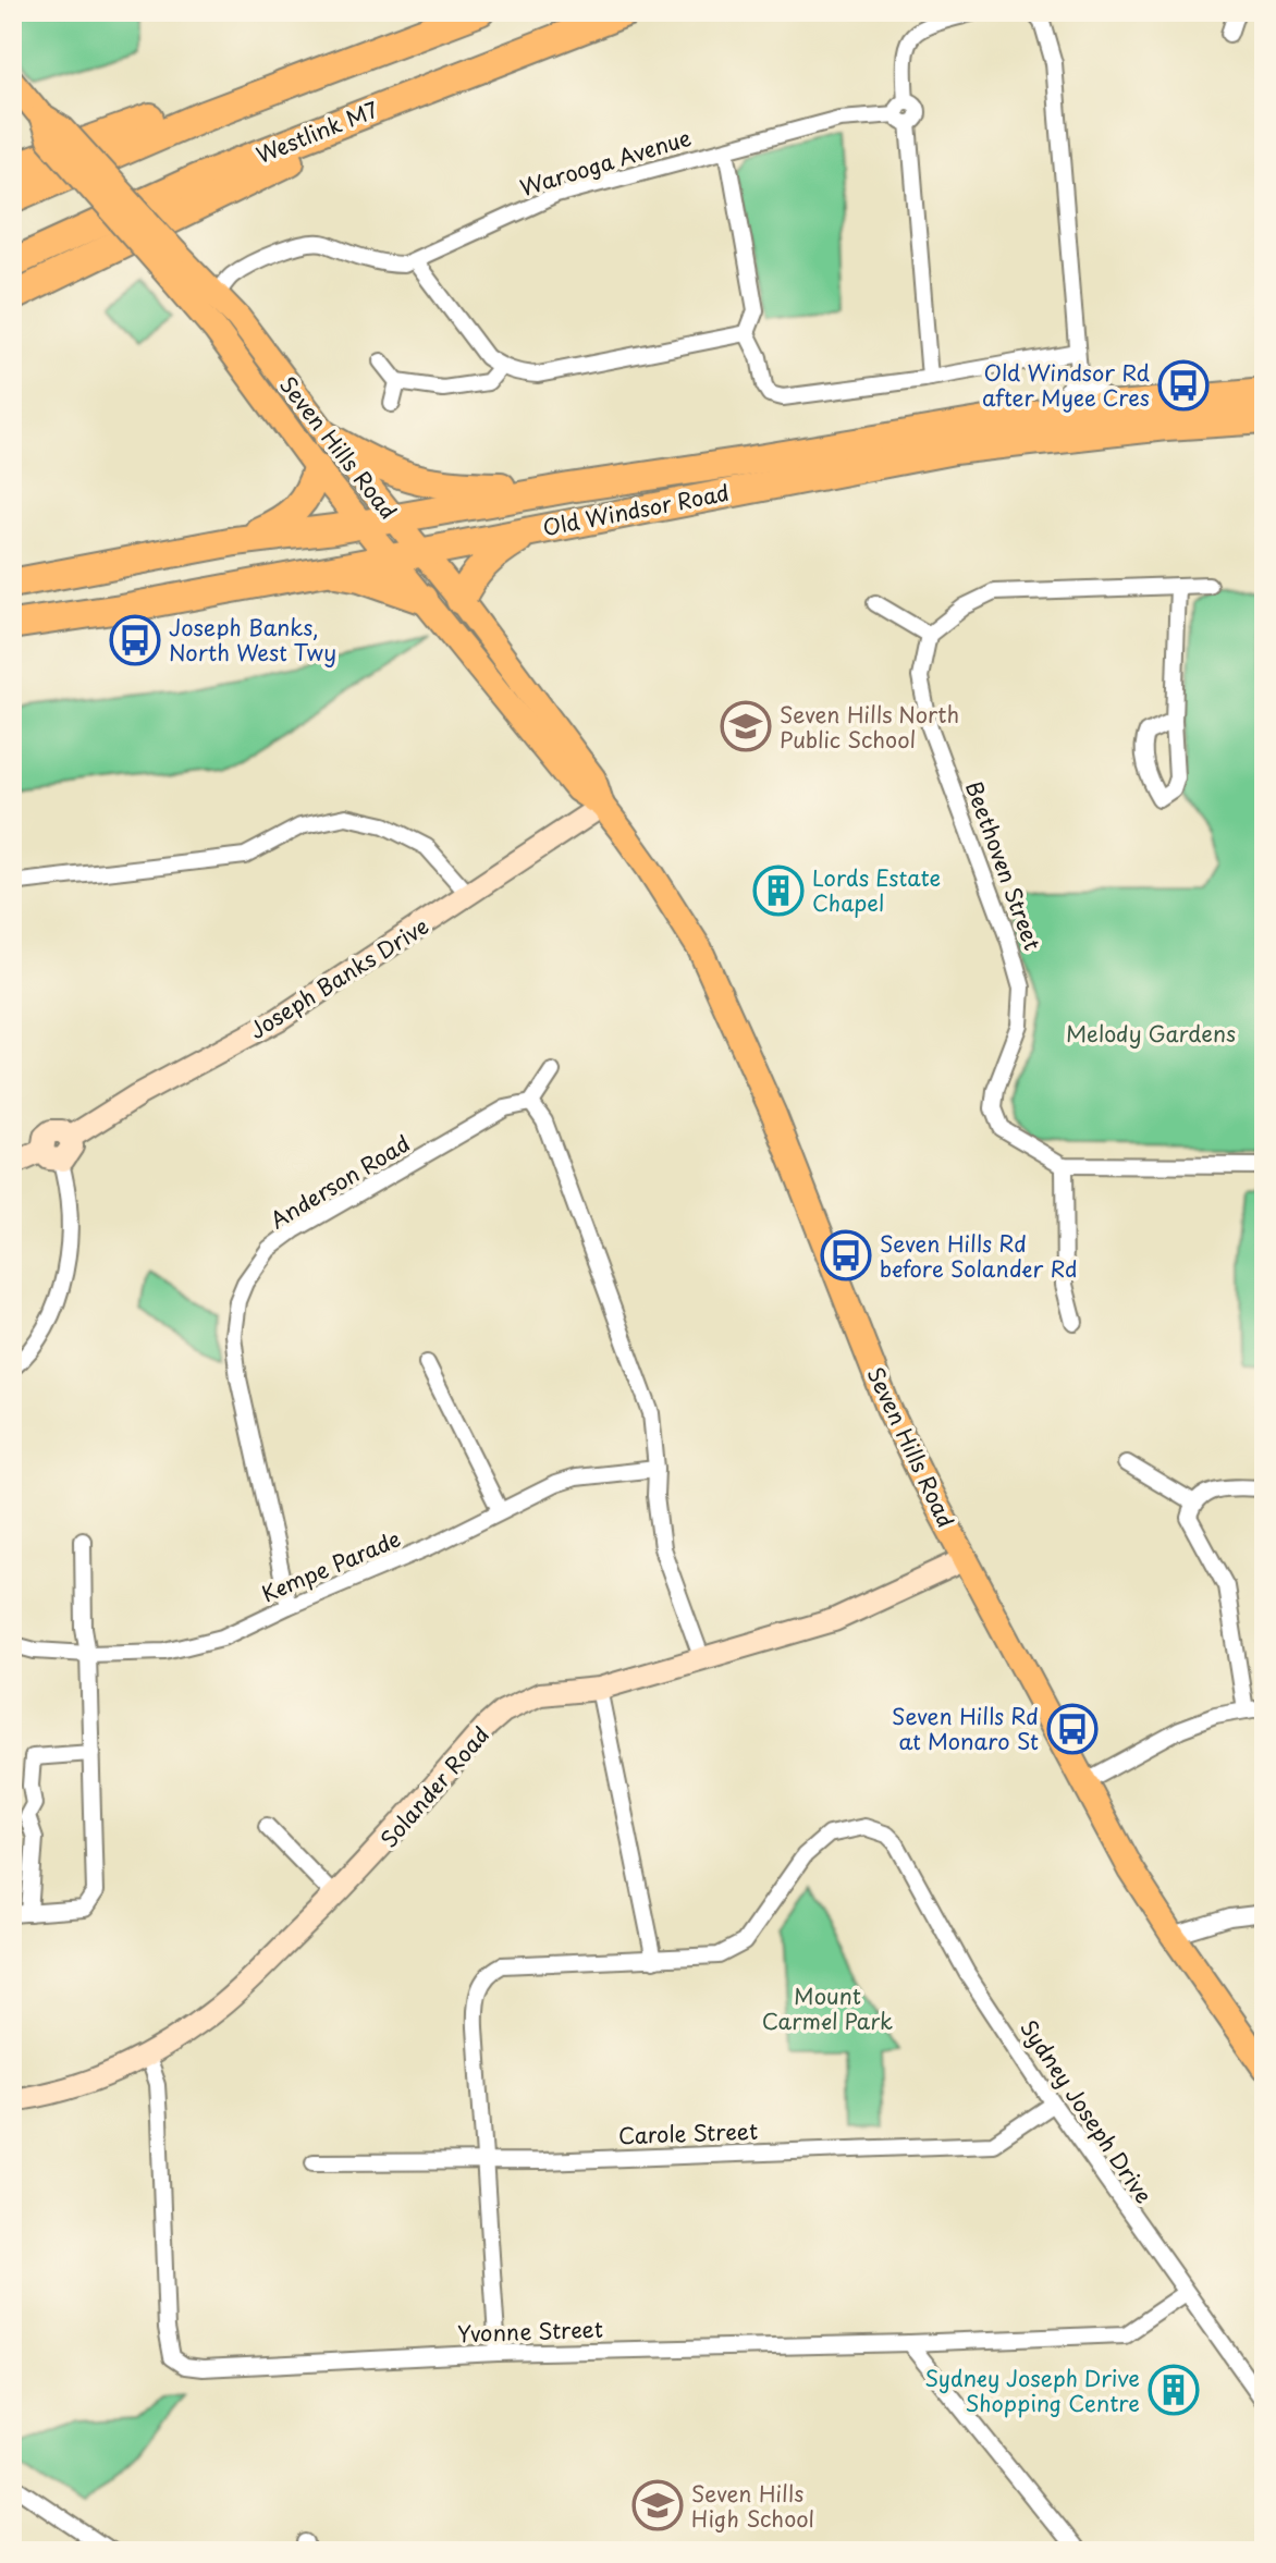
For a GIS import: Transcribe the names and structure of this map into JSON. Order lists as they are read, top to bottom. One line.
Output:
{"streets":{"highway":["Westlink M7","Old Windsor Road"],"main road":["Seven Hills Road"],"street":["Warooga Avenue","Beethoven Street","Joseph Banks Drive","Anderson Road","Kempe Parade","Solander Road","Sydney Joseph Drive","Carole Street","Yvonne Street"]},"crossings":[["Warooga Avenue","Seven Hills Road"],["Seven Hills Road","Old Windsor Road"],["Seven Hills Road","Joseph Banks Drive"],["Seven Hills Road","Solander Road"],["Anderson Road","Kempe Parade"],["Solander Road","Yvonne Street"],["Sydney Joseph Drive","Carole Street"],["Sydney Joseph Drive","Yvonne Street"]],"parks":["Melody Gardens","Mount Carmel Park"],"places":{"bus stop":["Old Windsor Rd after Myee Cres","Joseph Banks, North West Twy","Seven Hills Rd before Solander Rd","Seven Hills Rd at Monaro St"],"school or university":["Seven Hills North Public School","Seven Hills High School"],"building":["Lords Estate Chapel","Sydney Joseph Drive Shopping Centre"]}}
